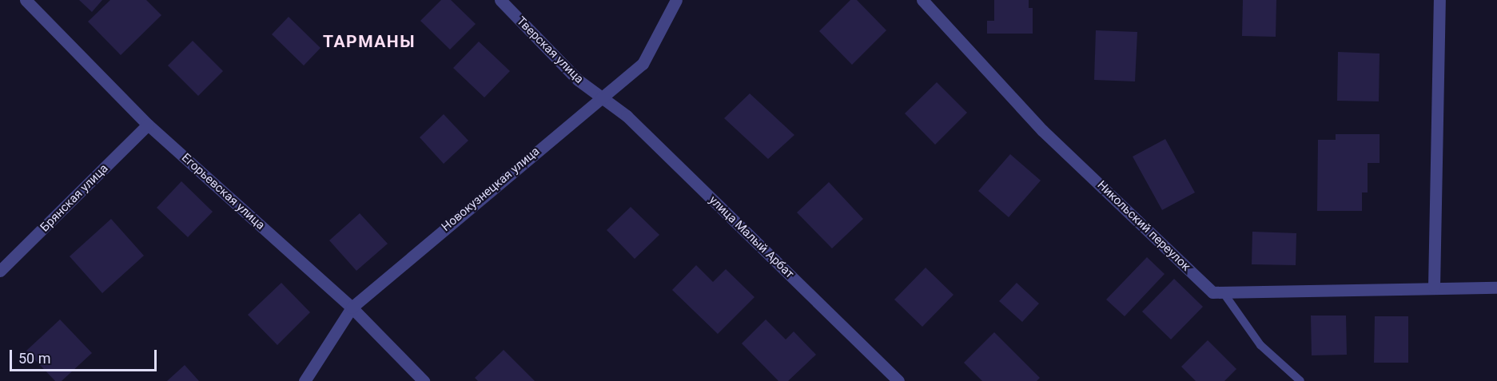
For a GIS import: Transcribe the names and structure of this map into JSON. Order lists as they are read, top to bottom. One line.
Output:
{"streets":{"street":["Тверская улица","Новокузнецкая улица","Егорьевская улица","Брянская улица","Никольский переулок","улица Малый Арбат"]},"crossings":[["Тверская улица","Новокузнецкая улица"],["Тверская улица","улица Малый Арбат"],["Новокузнецкая улица","Егорьевская улица"],["Новокузнецкая улица","улица Малый Арбат"],["Егорьевская улица","Брянская улица"]],"districts":["ТАРМАНЫ"],"scale_bar":"50 m"}
